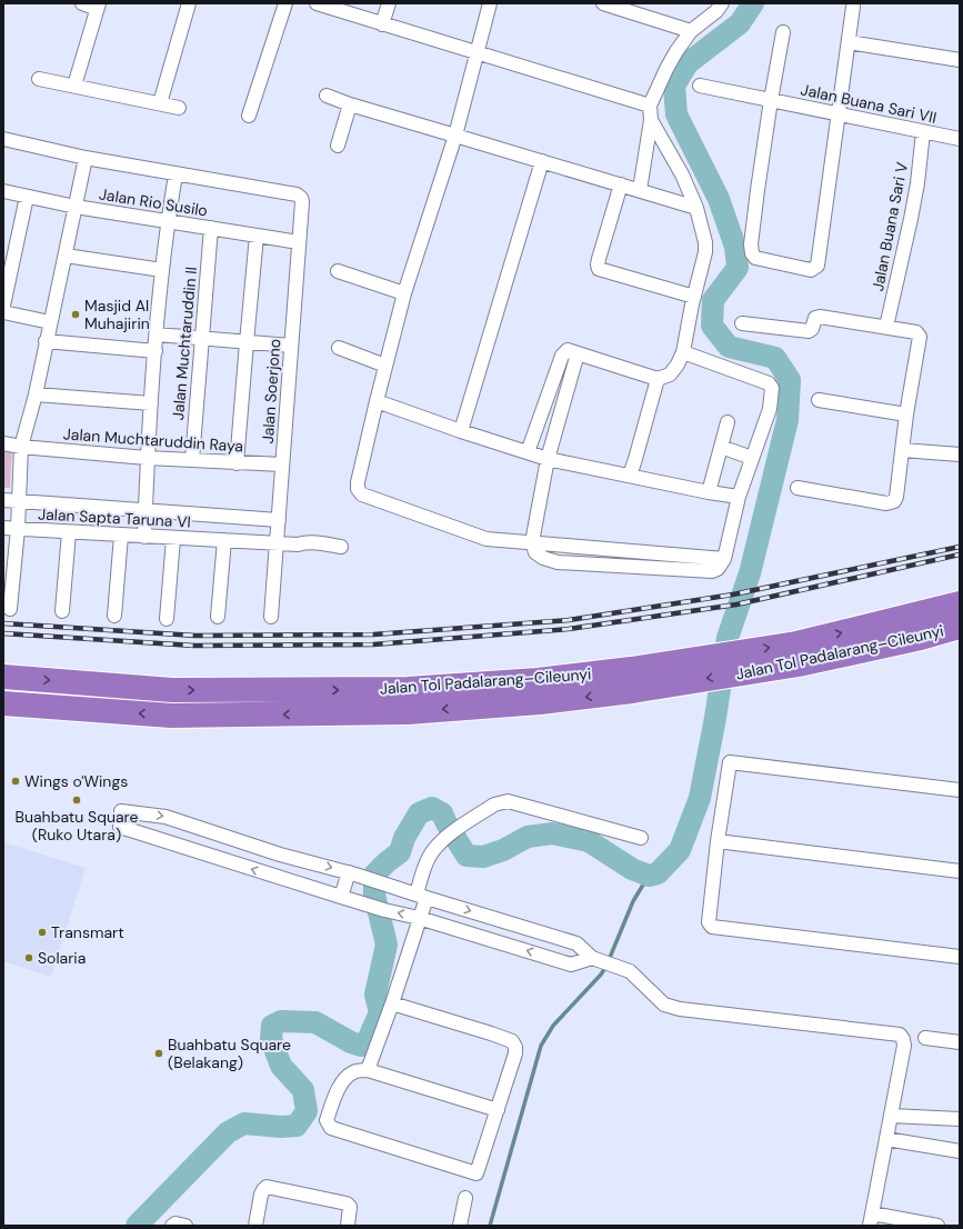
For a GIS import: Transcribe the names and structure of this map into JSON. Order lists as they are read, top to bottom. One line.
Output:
{"streets":{"highway":["Jalan Tol Padalarang–Cileunyi"],"street":["Jalan Buana Sari VII","Jalan Rio Susilo","Jalan Buana Sari V","Jalan Muchtaruddin II","Jalan Soerjono","Jalan Muchtaruddin Raya","Jalan Sapta Taruna VI"]},"crossings":[["Jalan Buana Sari VII","Jalan Buana Sari V"],["Jalan Rio Susilo","Jalan Muchtaruddin II"],["Jalan Rio Susilo","Jalan Soerjono"],["Jalan Muchtaruddin II","Jalan Muchtaruddin Raya"],["Jalan Soerjono","Jalan Muchtaruddin Raya"],["Jalan Soerjono","Jalan Sapta Taruna VI"]],"places":["Masjid Al Muhajirin","Wings o'Wings","Buahbatu Square (Ruko Utara)","Transmart","Solaria","Buahbatu Square (Belakang)"]}
